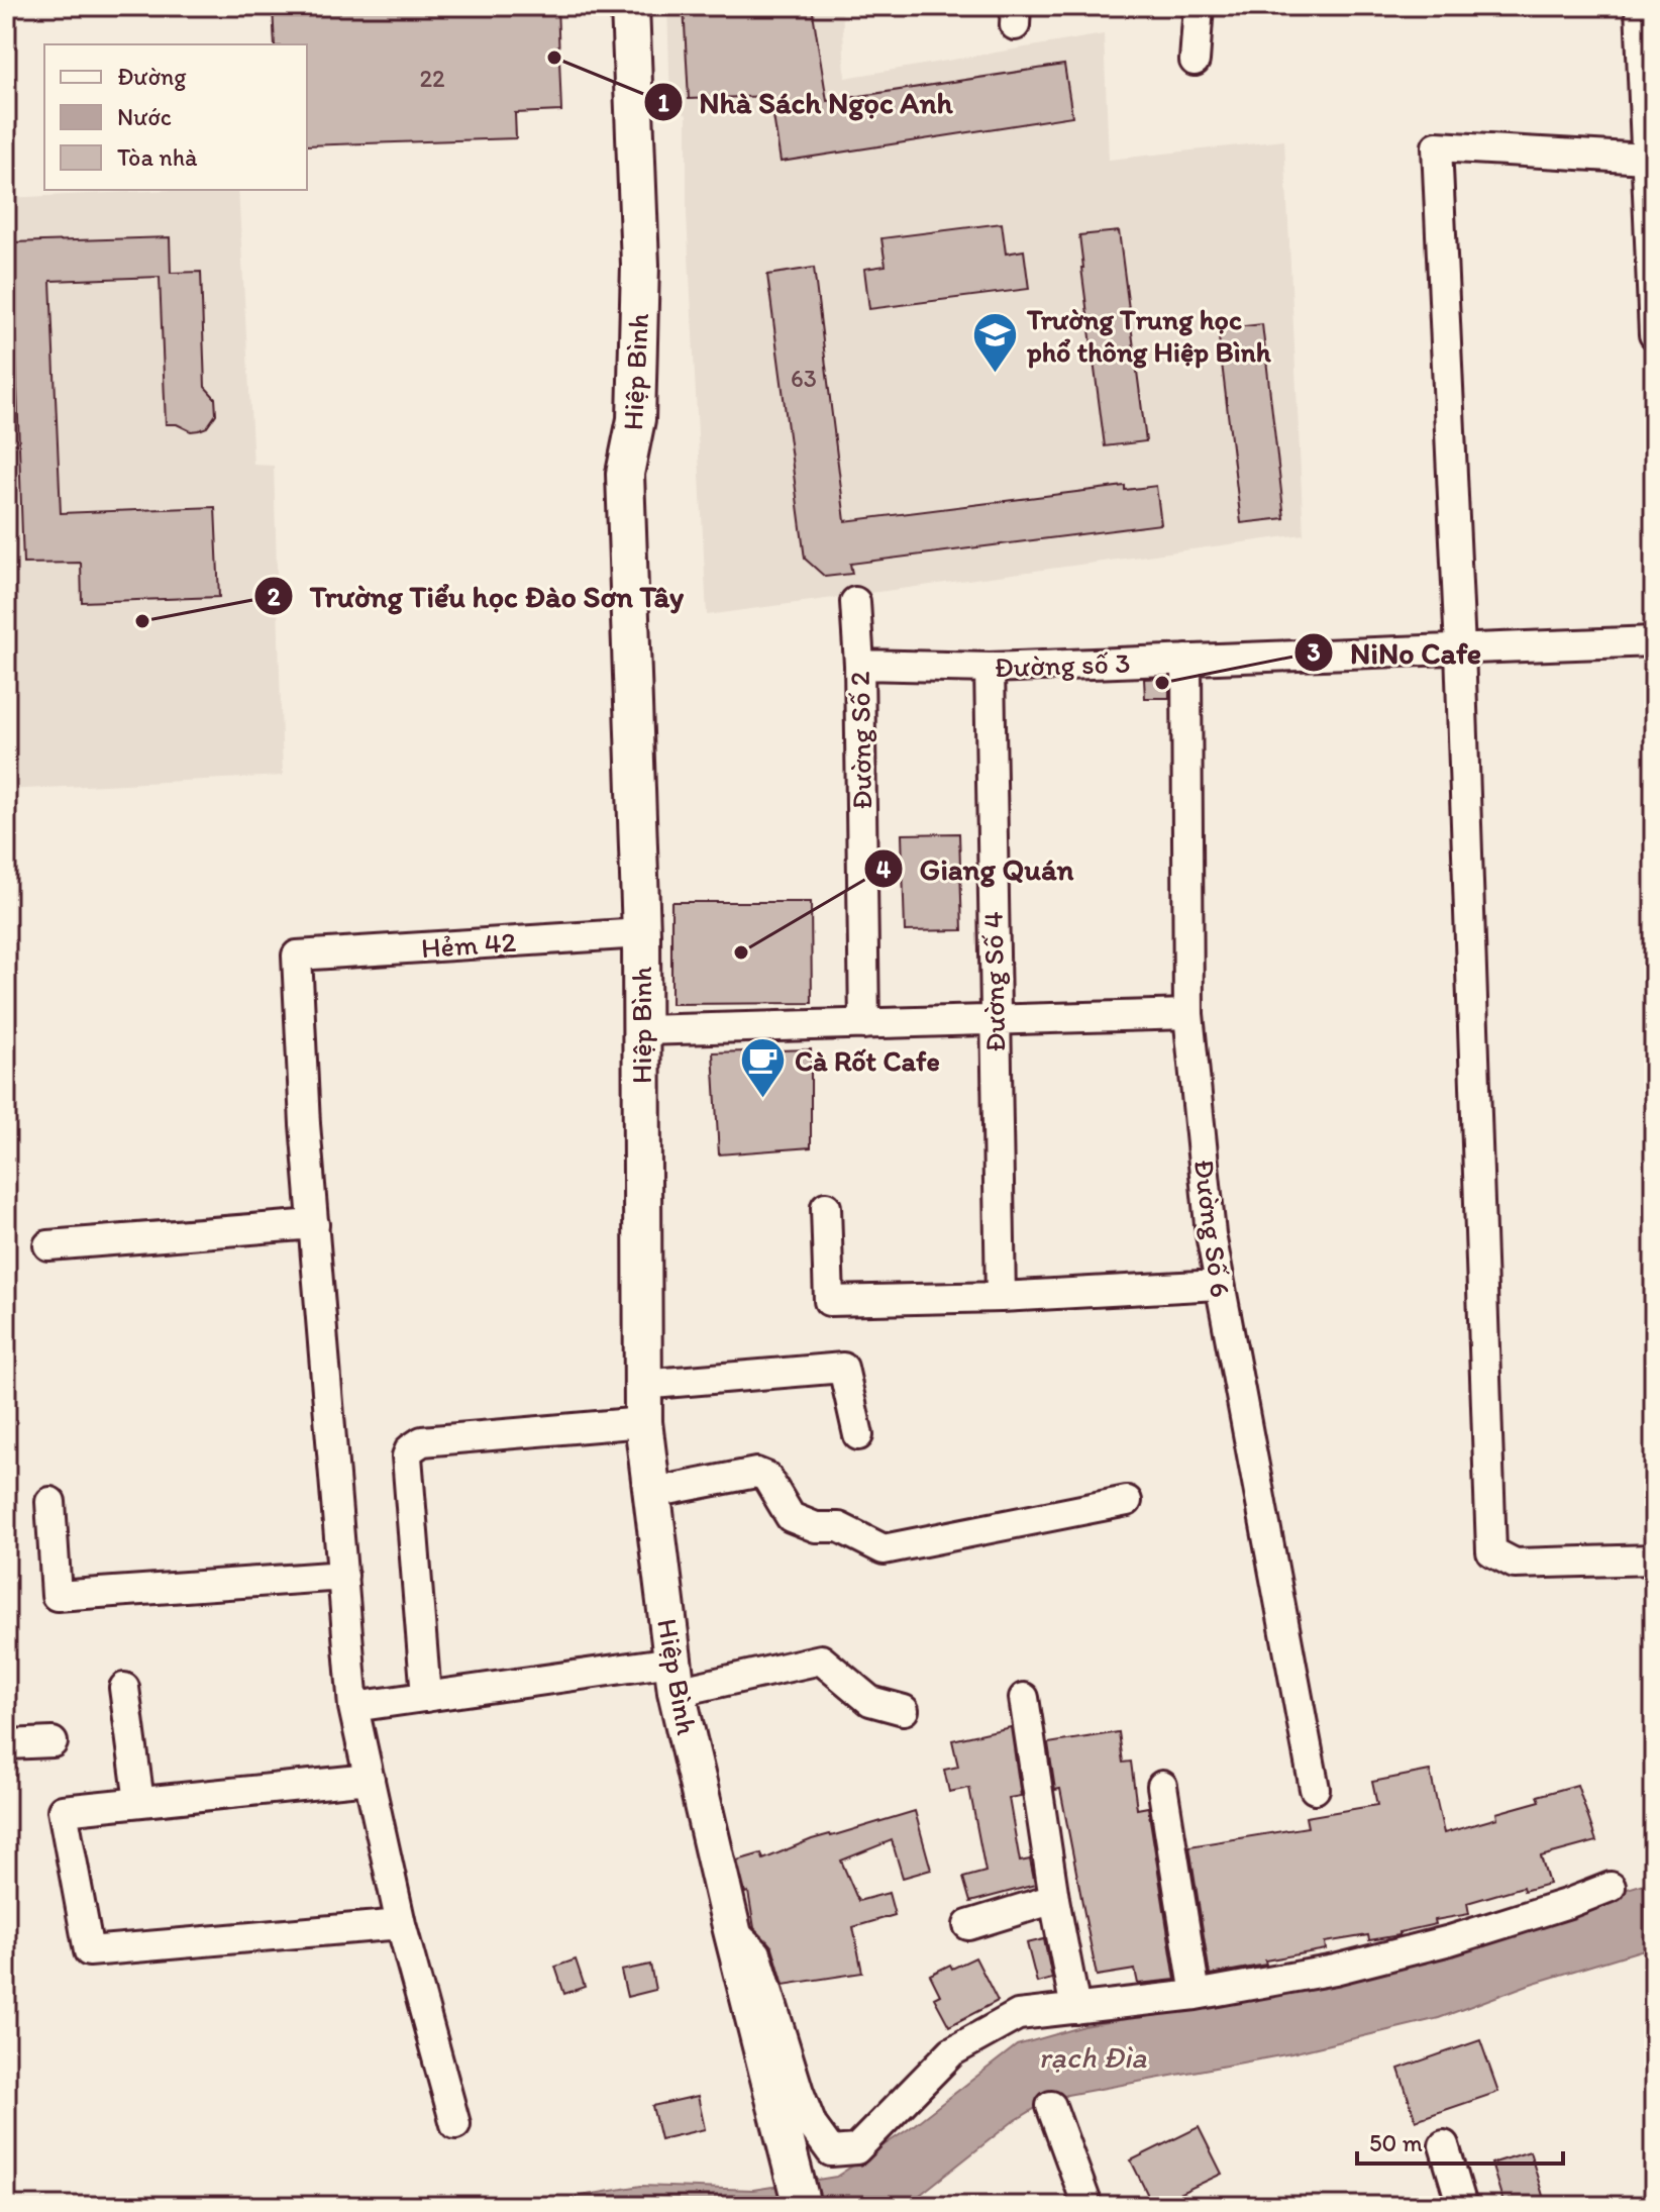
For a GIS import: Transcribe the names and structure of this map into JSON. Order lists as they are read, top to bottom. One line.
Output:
{"streets":{"main road":["Hiệp Bình"],"street":["Đường số 3","Đường Số 2","Hẻm 42","Đường Số 4","Đường Số 6"]},"crossings":[["Hiệp Bình","Hẻm 42"],["Đường số 3","Đường Số 2"],["Đường số 3","Đường Số 4"],["Đường số 3","Đường Số 6"]],"water":["rạch Đìa"],"places":{"other":["Nhà Sách Ngọc Anh","Trường Tiểu học Đào Sơn Tây","NiNo Cafe","Giang Quán"],"school or university":["Trường Trung học phổ thông Hiệp Bình"],"cafe":["Cà Rốt Cafe"]},"house_numbers":["22","63"],"legend":["Đường","Nước","Tòa nhà"],"scale_bar":"50 m"}
